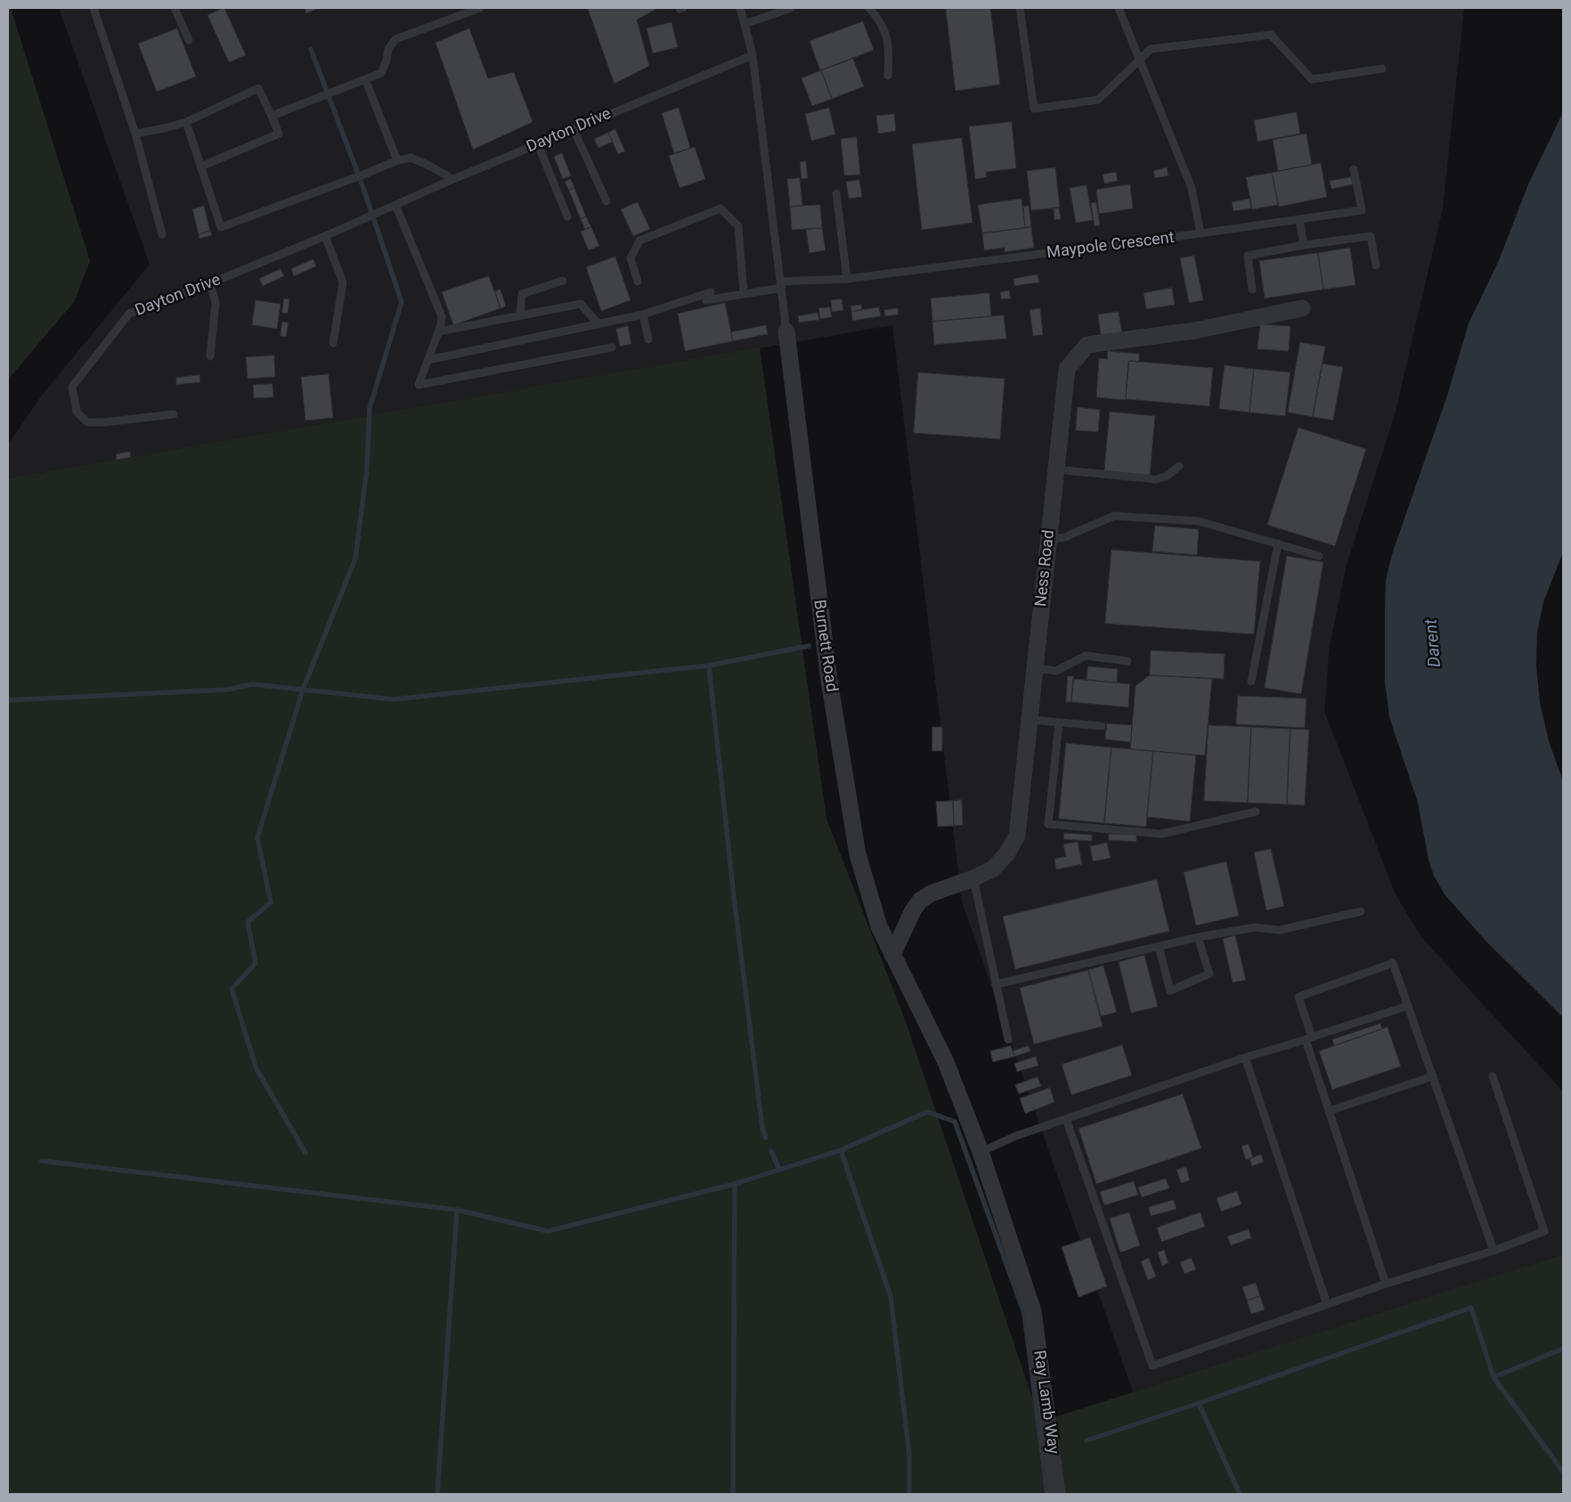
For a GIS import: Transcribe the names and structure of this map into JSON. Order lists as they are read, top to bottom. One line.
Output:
{"streets":{"street":["Ness Road","Burnett Road","Ray Lamb Way"],"lane":["Dayton Drive","Maypole Crescent"]},"crossings":[["Ness Road","Burnett Road"],["Burnett Road","Ray Lamb Way"]],"water":["Darent"]}
